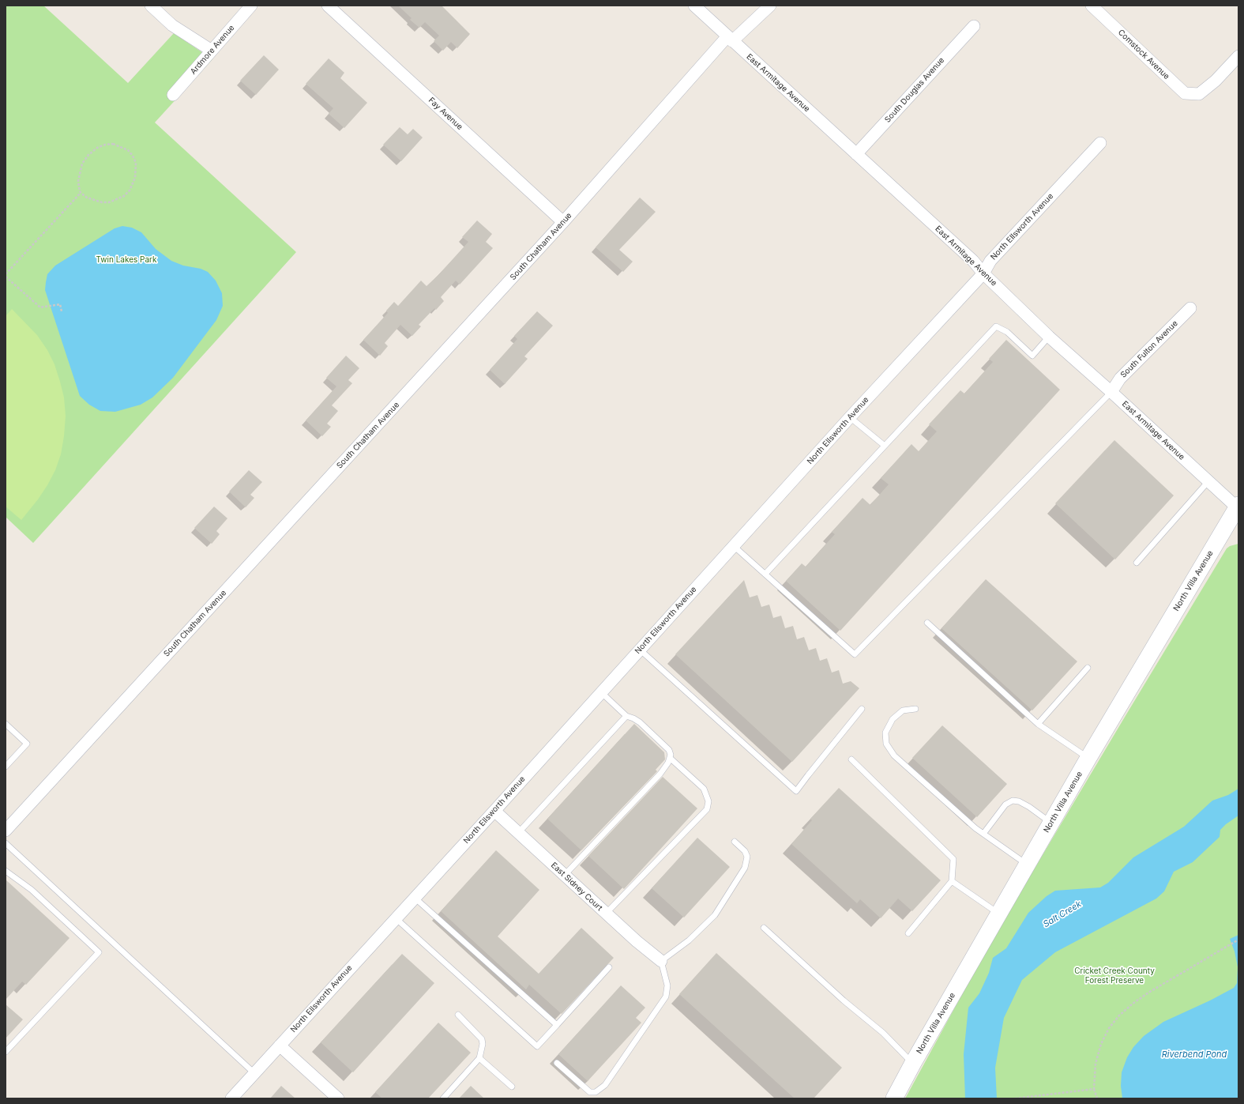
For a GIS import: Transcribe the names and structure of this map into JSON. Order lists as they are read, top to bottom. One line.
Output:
{"streets":{"main road":["North Villa Avenue"],"street":["Ardmore Avenue","Comstock Avenue","East Armitage Avenue","South Douglas Avenue","Fay Avenue","North Ellsworth Avenue","South Chatham Avenue","South Fulton Avenue","East Sidney Court"]},"crossings":[["East Armitage Avenue","South Douglas Avenue"],["East Armitage Avenue","North Ellsworth Avenue"],["East Armitage Avenue","South Chatham Avenue"],["East Armitage Avenue","South Fulton Avenue"],["East Armitage Avenue","North Villa Avenue"],["Fay Avenue","South Chatham Avenue"],["North Ellsworth Avenue","East Sidney Court"]],"water":["Salt Creek","Riverbend Pond"],"parks":["Twin Lakes Park","Cricket Creek County Forest Preserve"]}
